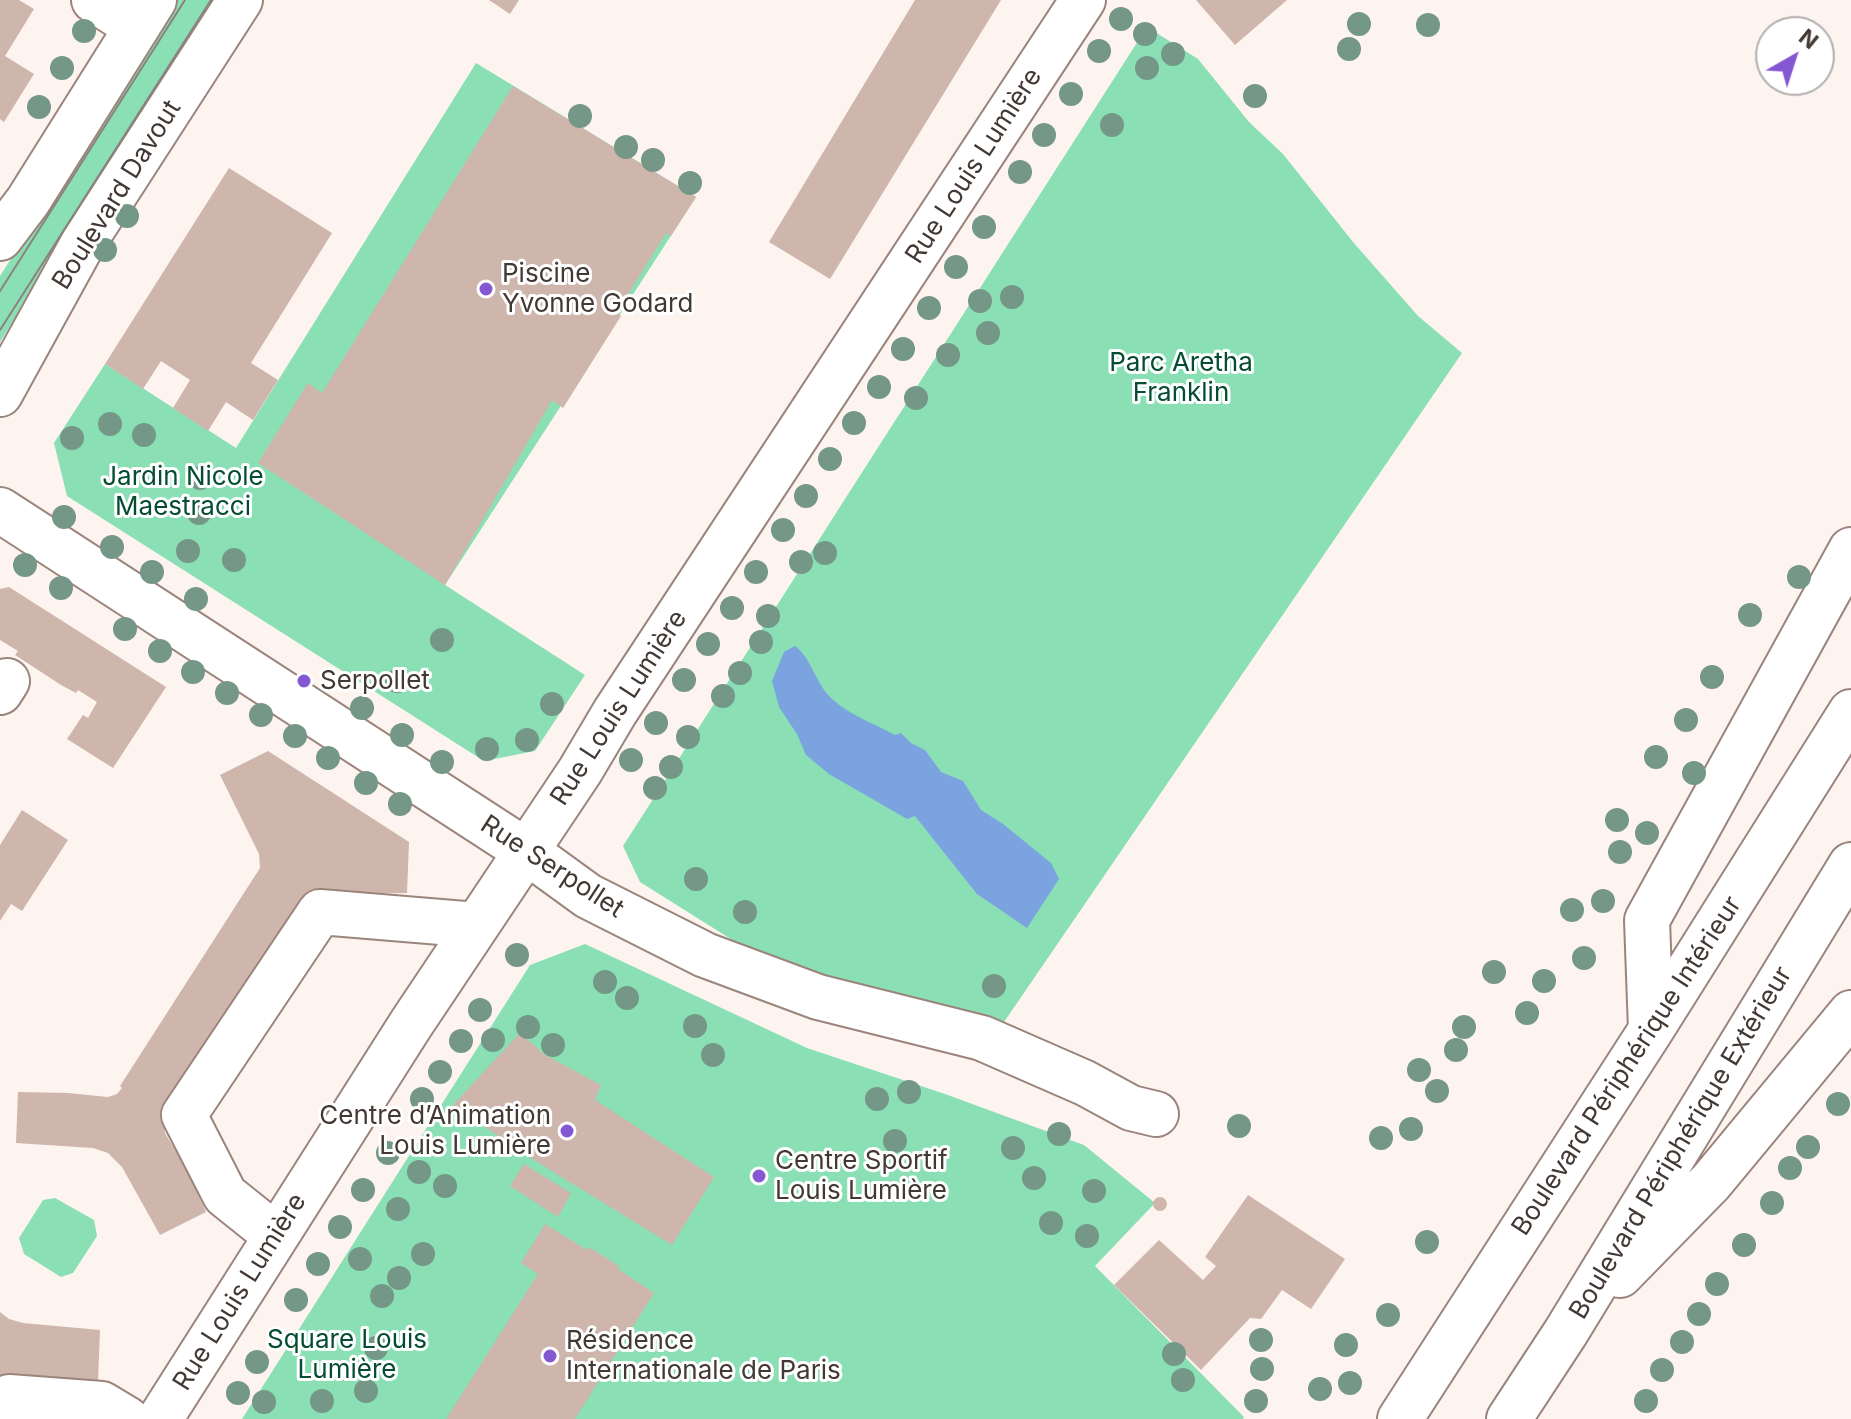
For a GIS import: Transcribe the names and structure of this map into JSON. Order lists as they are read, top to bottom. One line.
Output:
{"streets":{"main road":["Rue Louis Lumière","Boulevard Davout","Rue Serpollet","Boulevard Périphérique Intérieur","Boulevard Périphérique Extérieur"]},"crossings":[["Rue Louis Lumière","Rue Serpollet"]],"parks":["Parc Aretha Franklin","Jardin Nicole Maestracci","Square Louis Lumière"],"places":["Piscine Yvonne Godard","Serpollet","Centre d’Animation Louis Lumière","Centre Sportif Louis Lumière","Résidence Internationale de Paris"],"north":"top right"}
